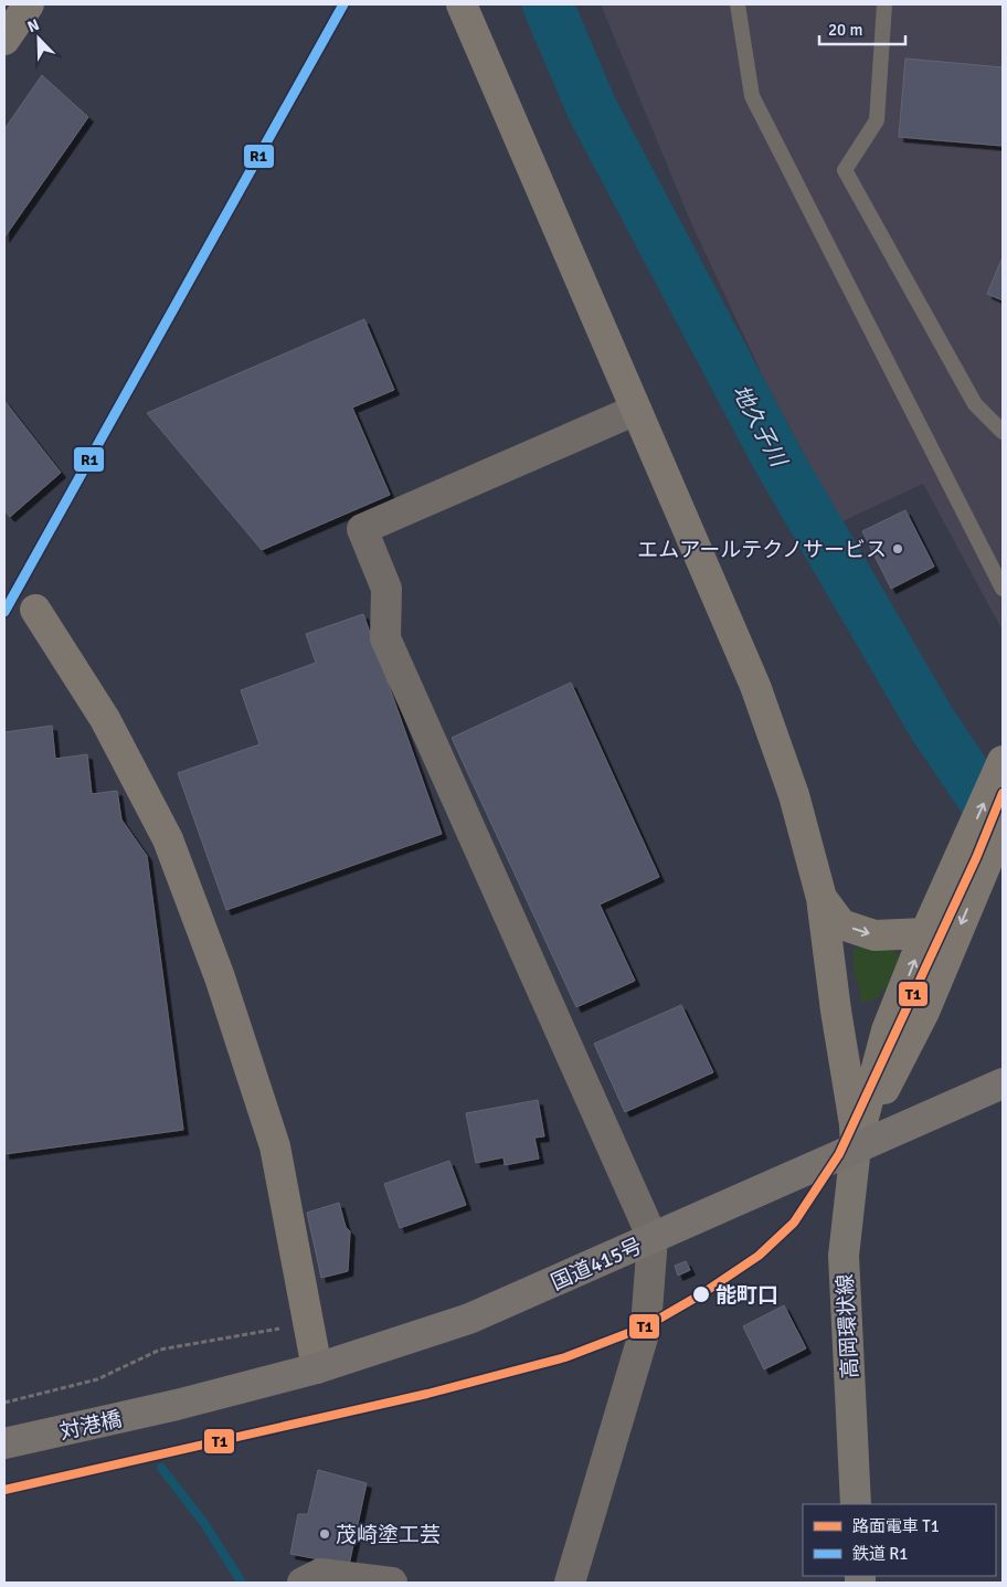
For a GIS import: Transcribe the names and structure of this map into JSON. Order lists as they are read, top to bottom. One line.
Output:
{"streets":{"highway":["国道415号","対港橋"],"main road":["高岡環状線"]},"crossings":[["国道415号","高岡環状線"],["国道415号","対港橋"]],"water":["地久子川"],"places":["エムアールテクノサービス","能町口","茂崎塗工芸"],"lines":["rail line R1","tram line T1"],"legend":["路面電車 T1","鉄道 R1"],"scale_bar":"20 m","north":"top left"}
